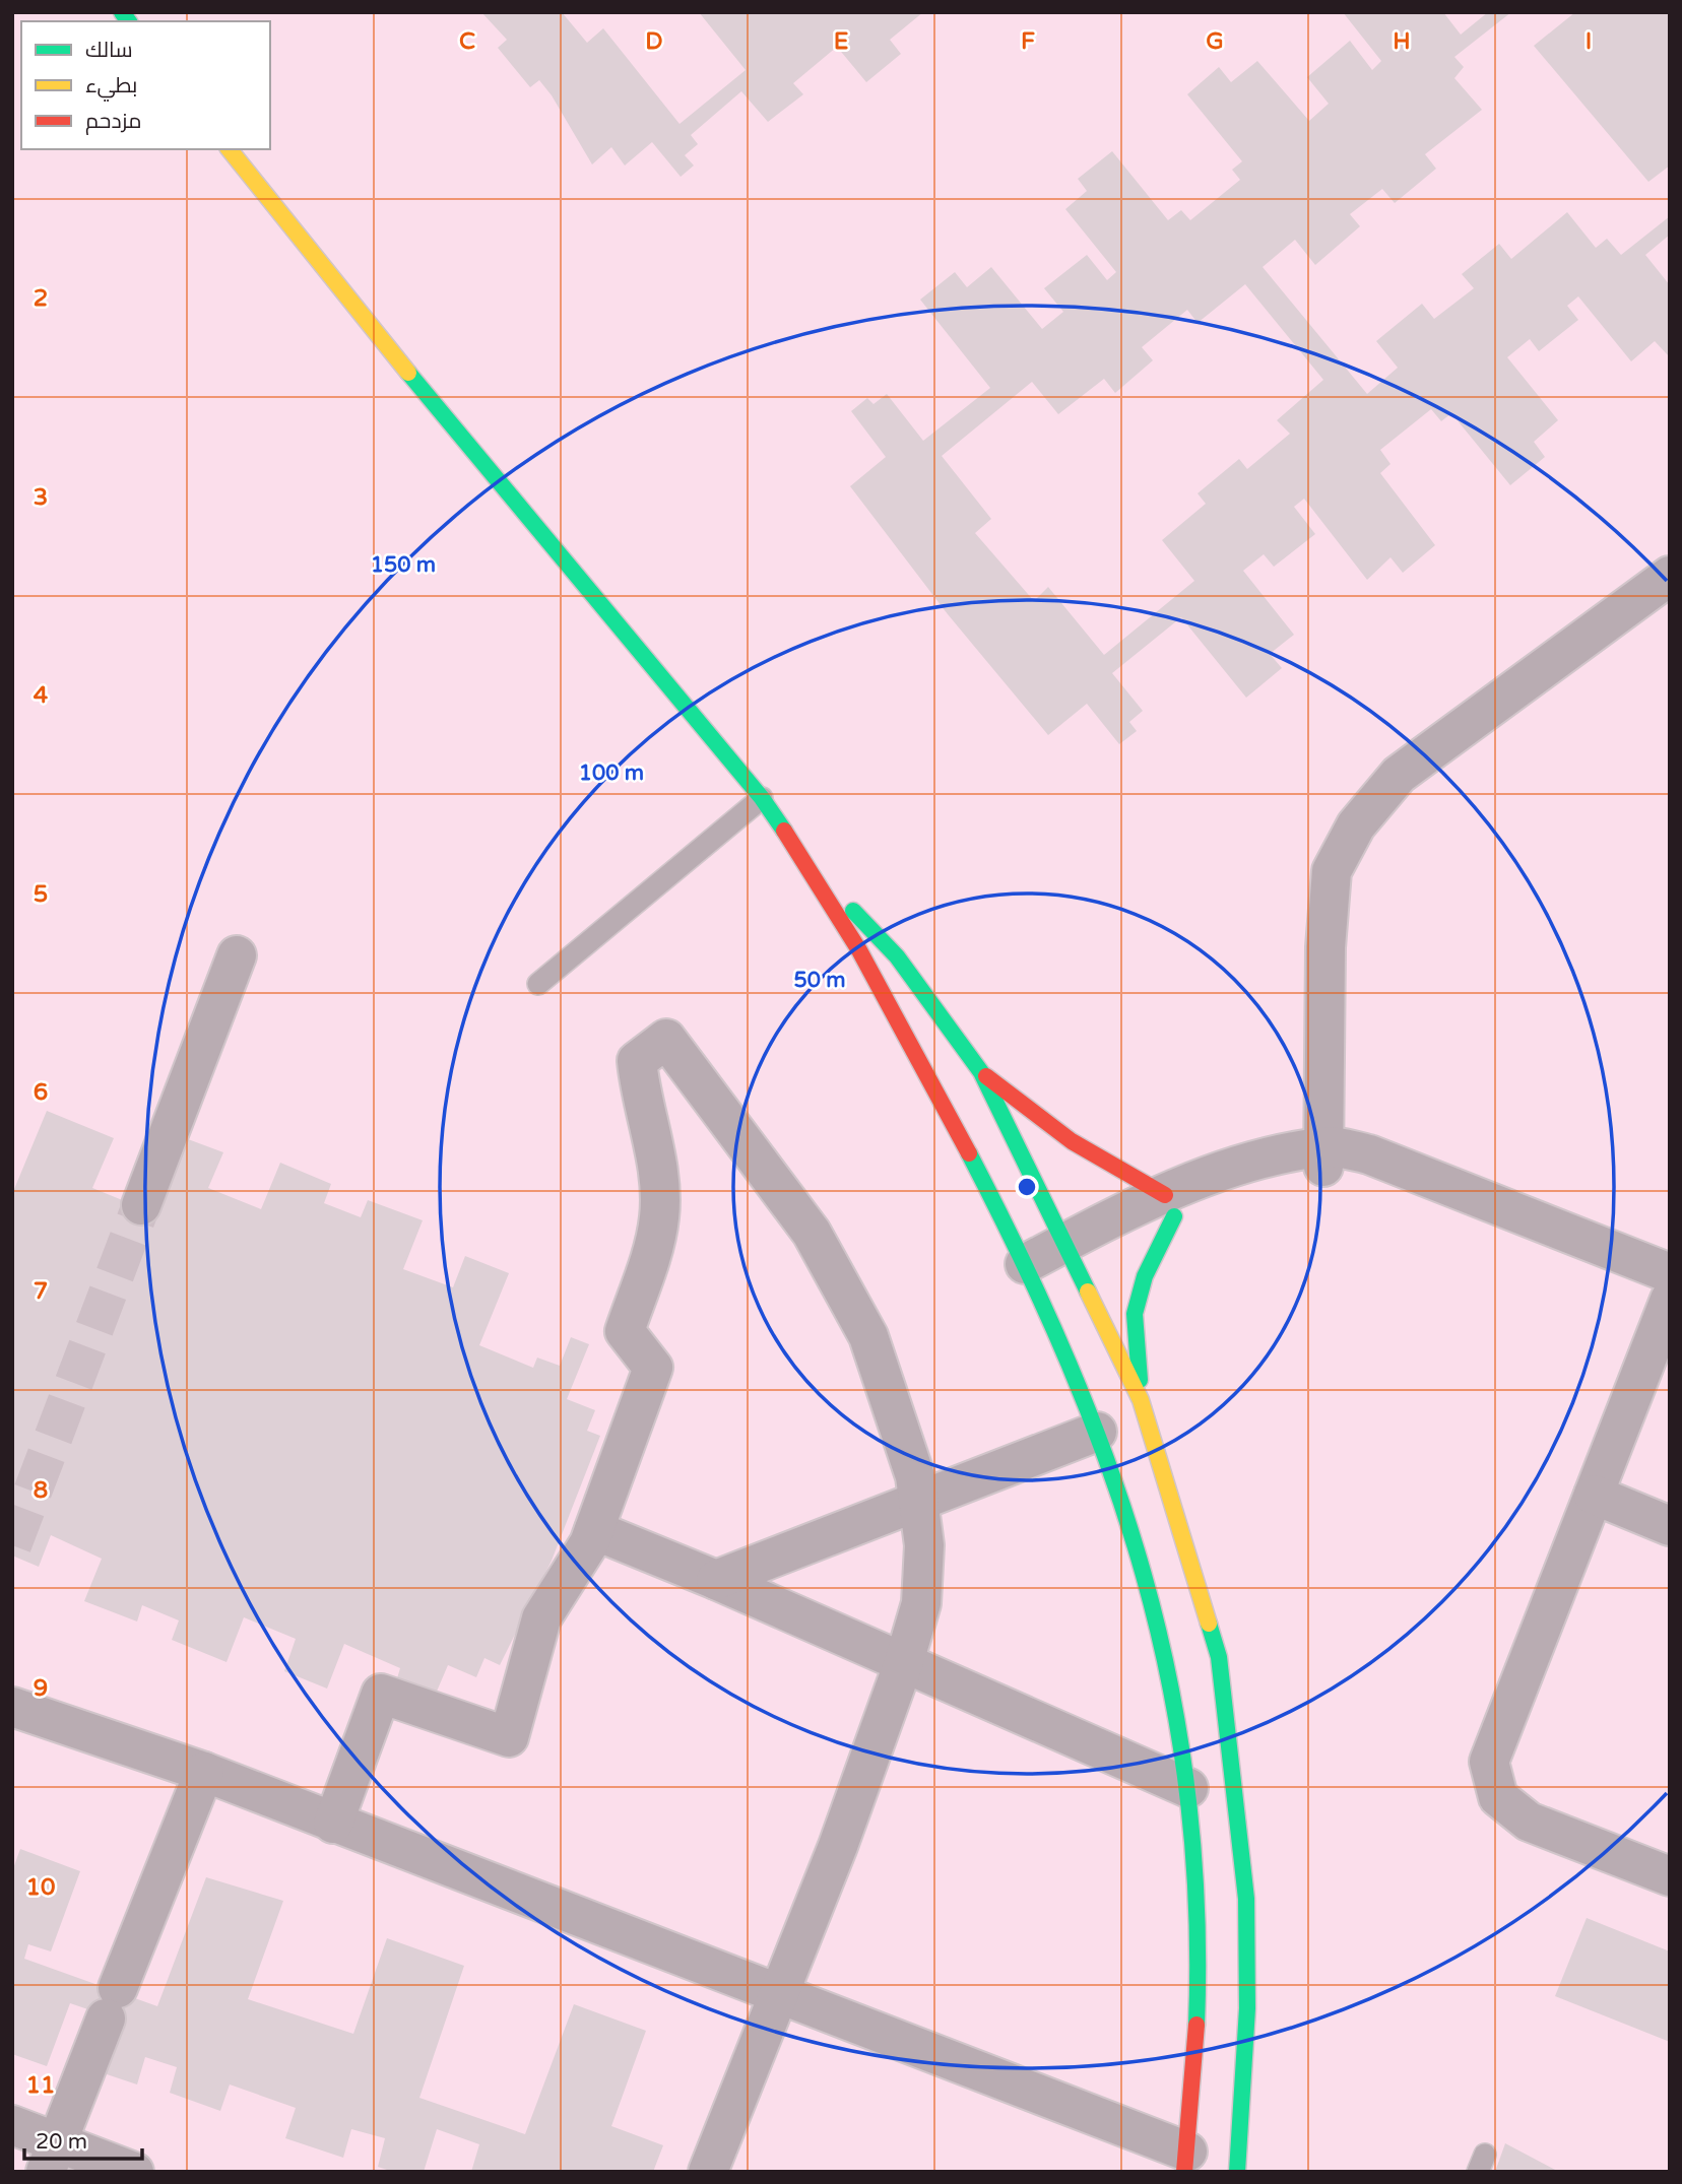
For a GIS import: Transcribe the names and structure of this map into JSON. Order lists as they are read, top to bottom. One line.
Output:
{"legend":["سالك","بطيء","مزدحم"],"scale_bar":"20 m","grid":{"columns":["C","D","E","F","G","H","I"],"rows":["2","3","4","5","6","7","8","9","10","11"]},"rings":["150 m","100 m","50 m"]}
